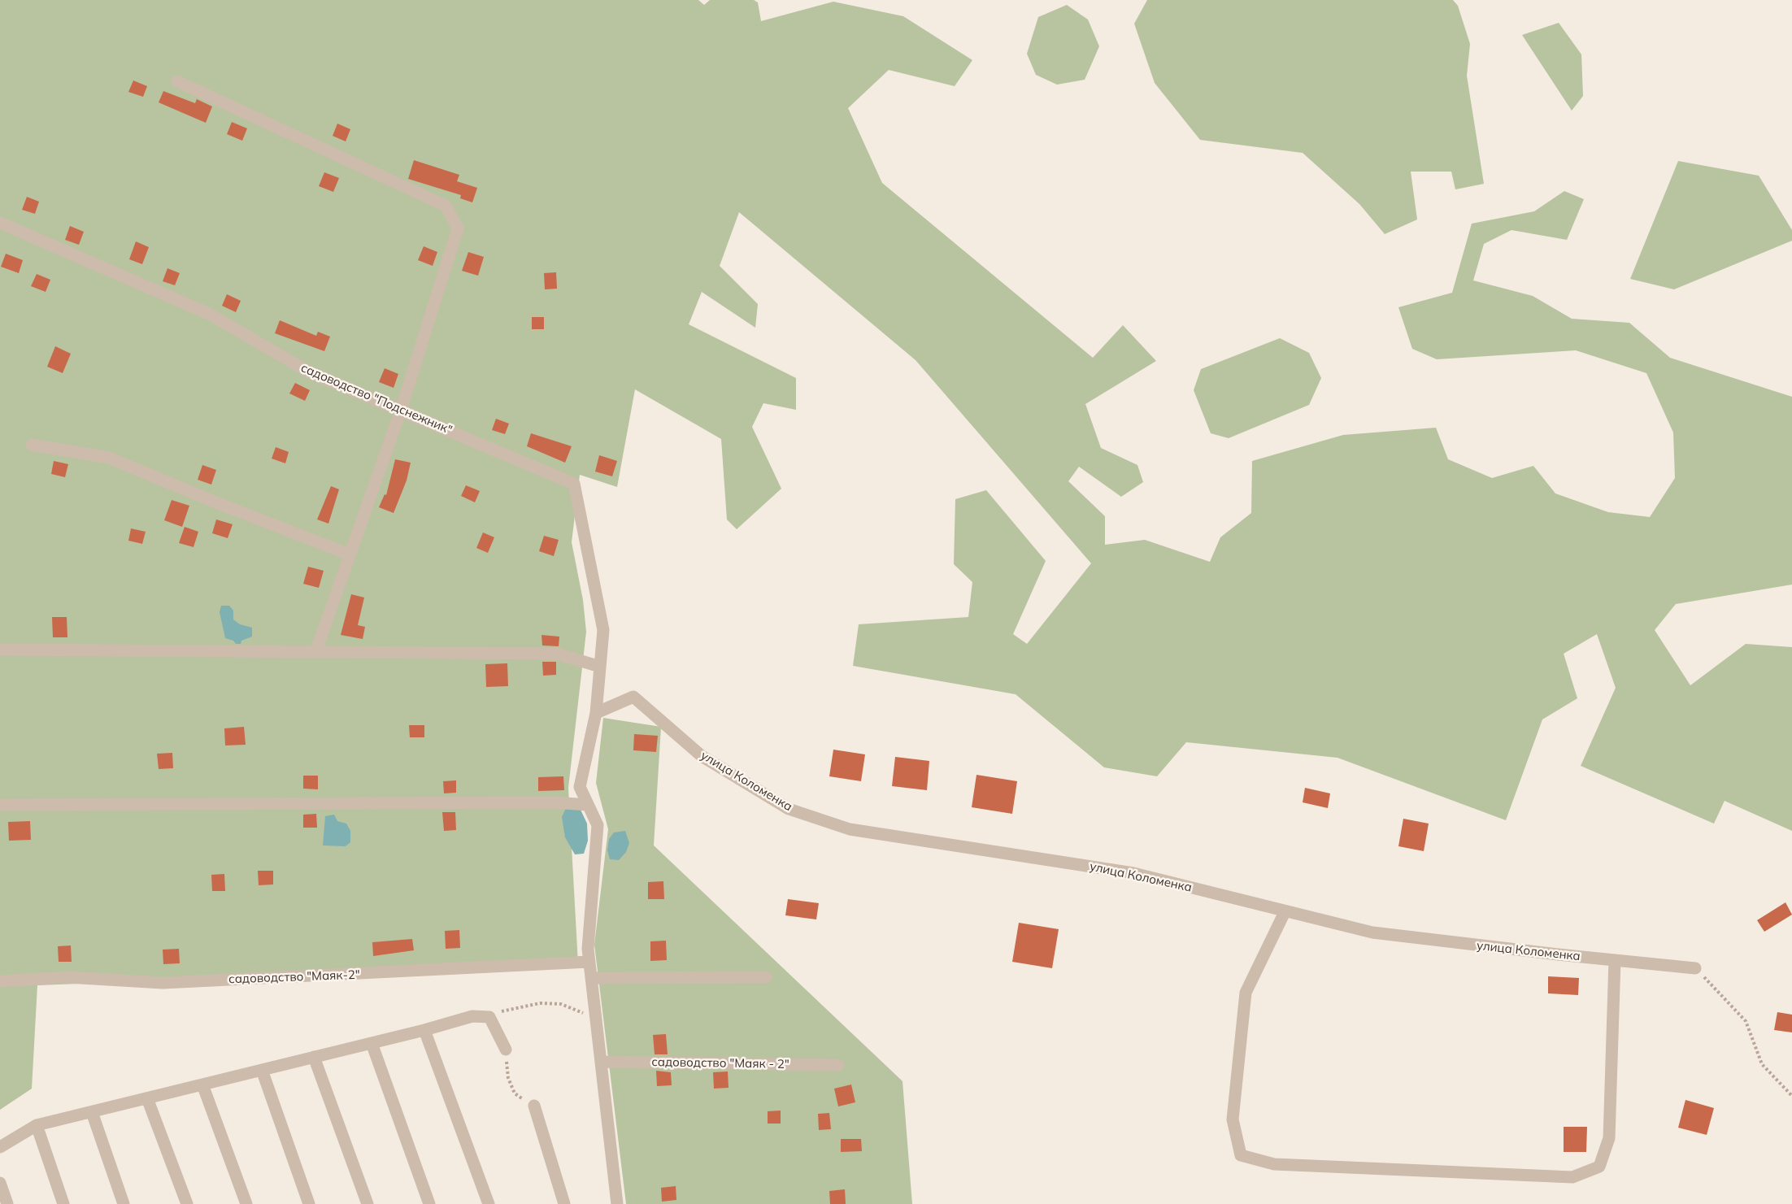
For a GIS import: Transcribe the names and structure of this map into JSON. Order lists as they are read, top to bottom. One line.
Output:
{"streets":{"street":["садоводство \"Подснежник\"","улица Коломенка","садоводство \"Маяк-2\"","садоводство \"Маяк - 2\""]}}
